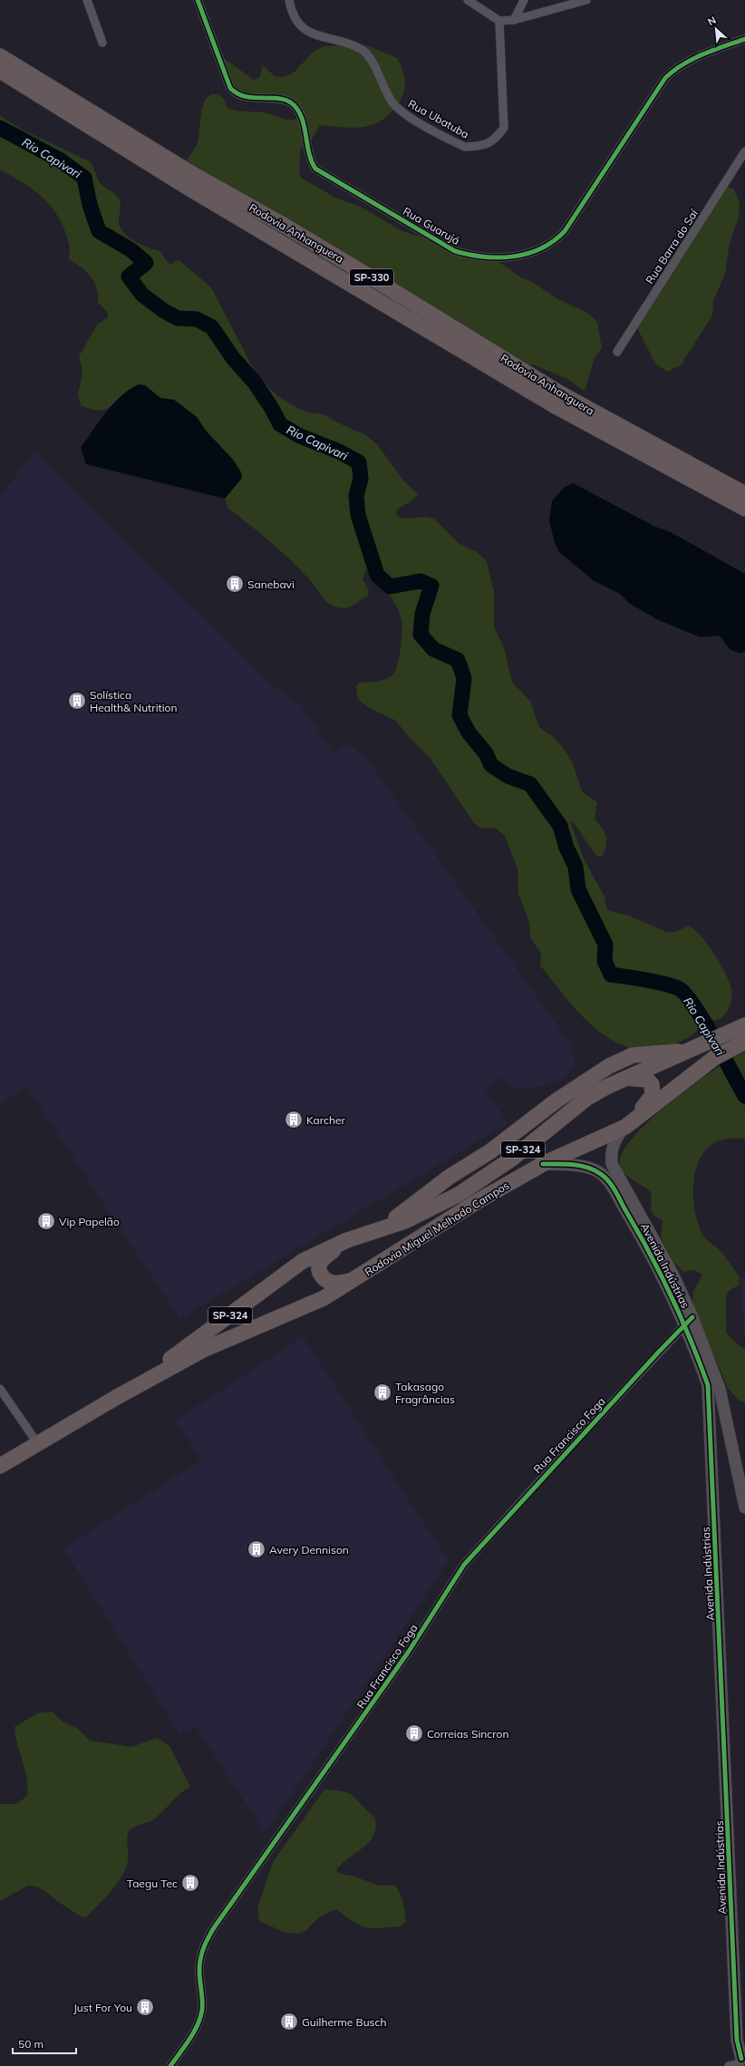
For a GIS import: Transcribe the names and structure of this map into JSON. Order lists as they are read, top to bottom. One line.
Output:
{"streets":{"highway":["Rodovia Anhanguera","SP-330","SP-324","Rodovia Miguel Melhado Campos"],"street":["Rua Ubatuba","Rua Guarujá","Rua Barra do Saí","Avenida Indústrias","Rua Francisco Foga"]},"crossings":[["Rodovia Miguel Melhado Campos","Avenida Indústrias"],["Avenida Indústrias","Rua Francisco Foga"]],"water":["Rio Capivari"],"places":{"building":["Sanebavi","Solística Health& Nutrition","Karcher","Vip Papelão","Takasago Fragrâncias","Avery Dennison","Correias Sincron","Taegu Tec","Just For You","Guilherme Busch"]},"scale_bar":"50 m","north":"top left"}
